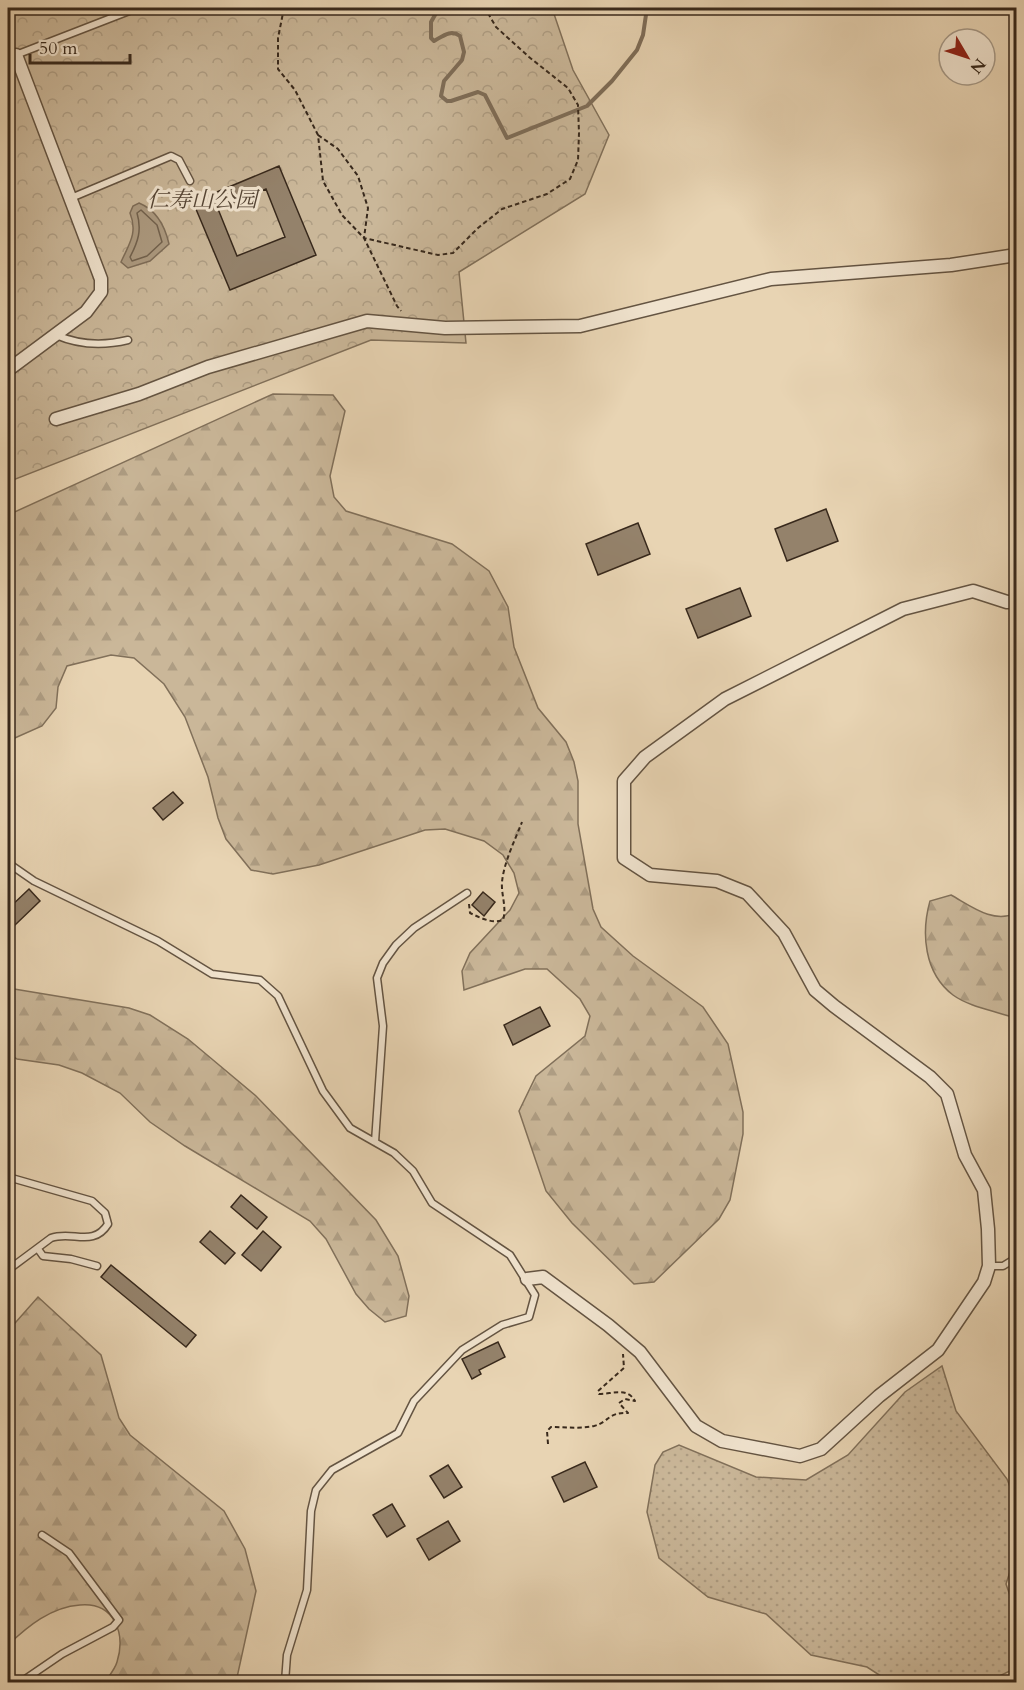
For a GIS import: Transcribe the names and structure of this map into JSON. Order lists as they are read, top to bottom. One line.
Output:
{"parks":["仁寿山公园"],"scale_bar":"50 m","north":"bottom right"}
